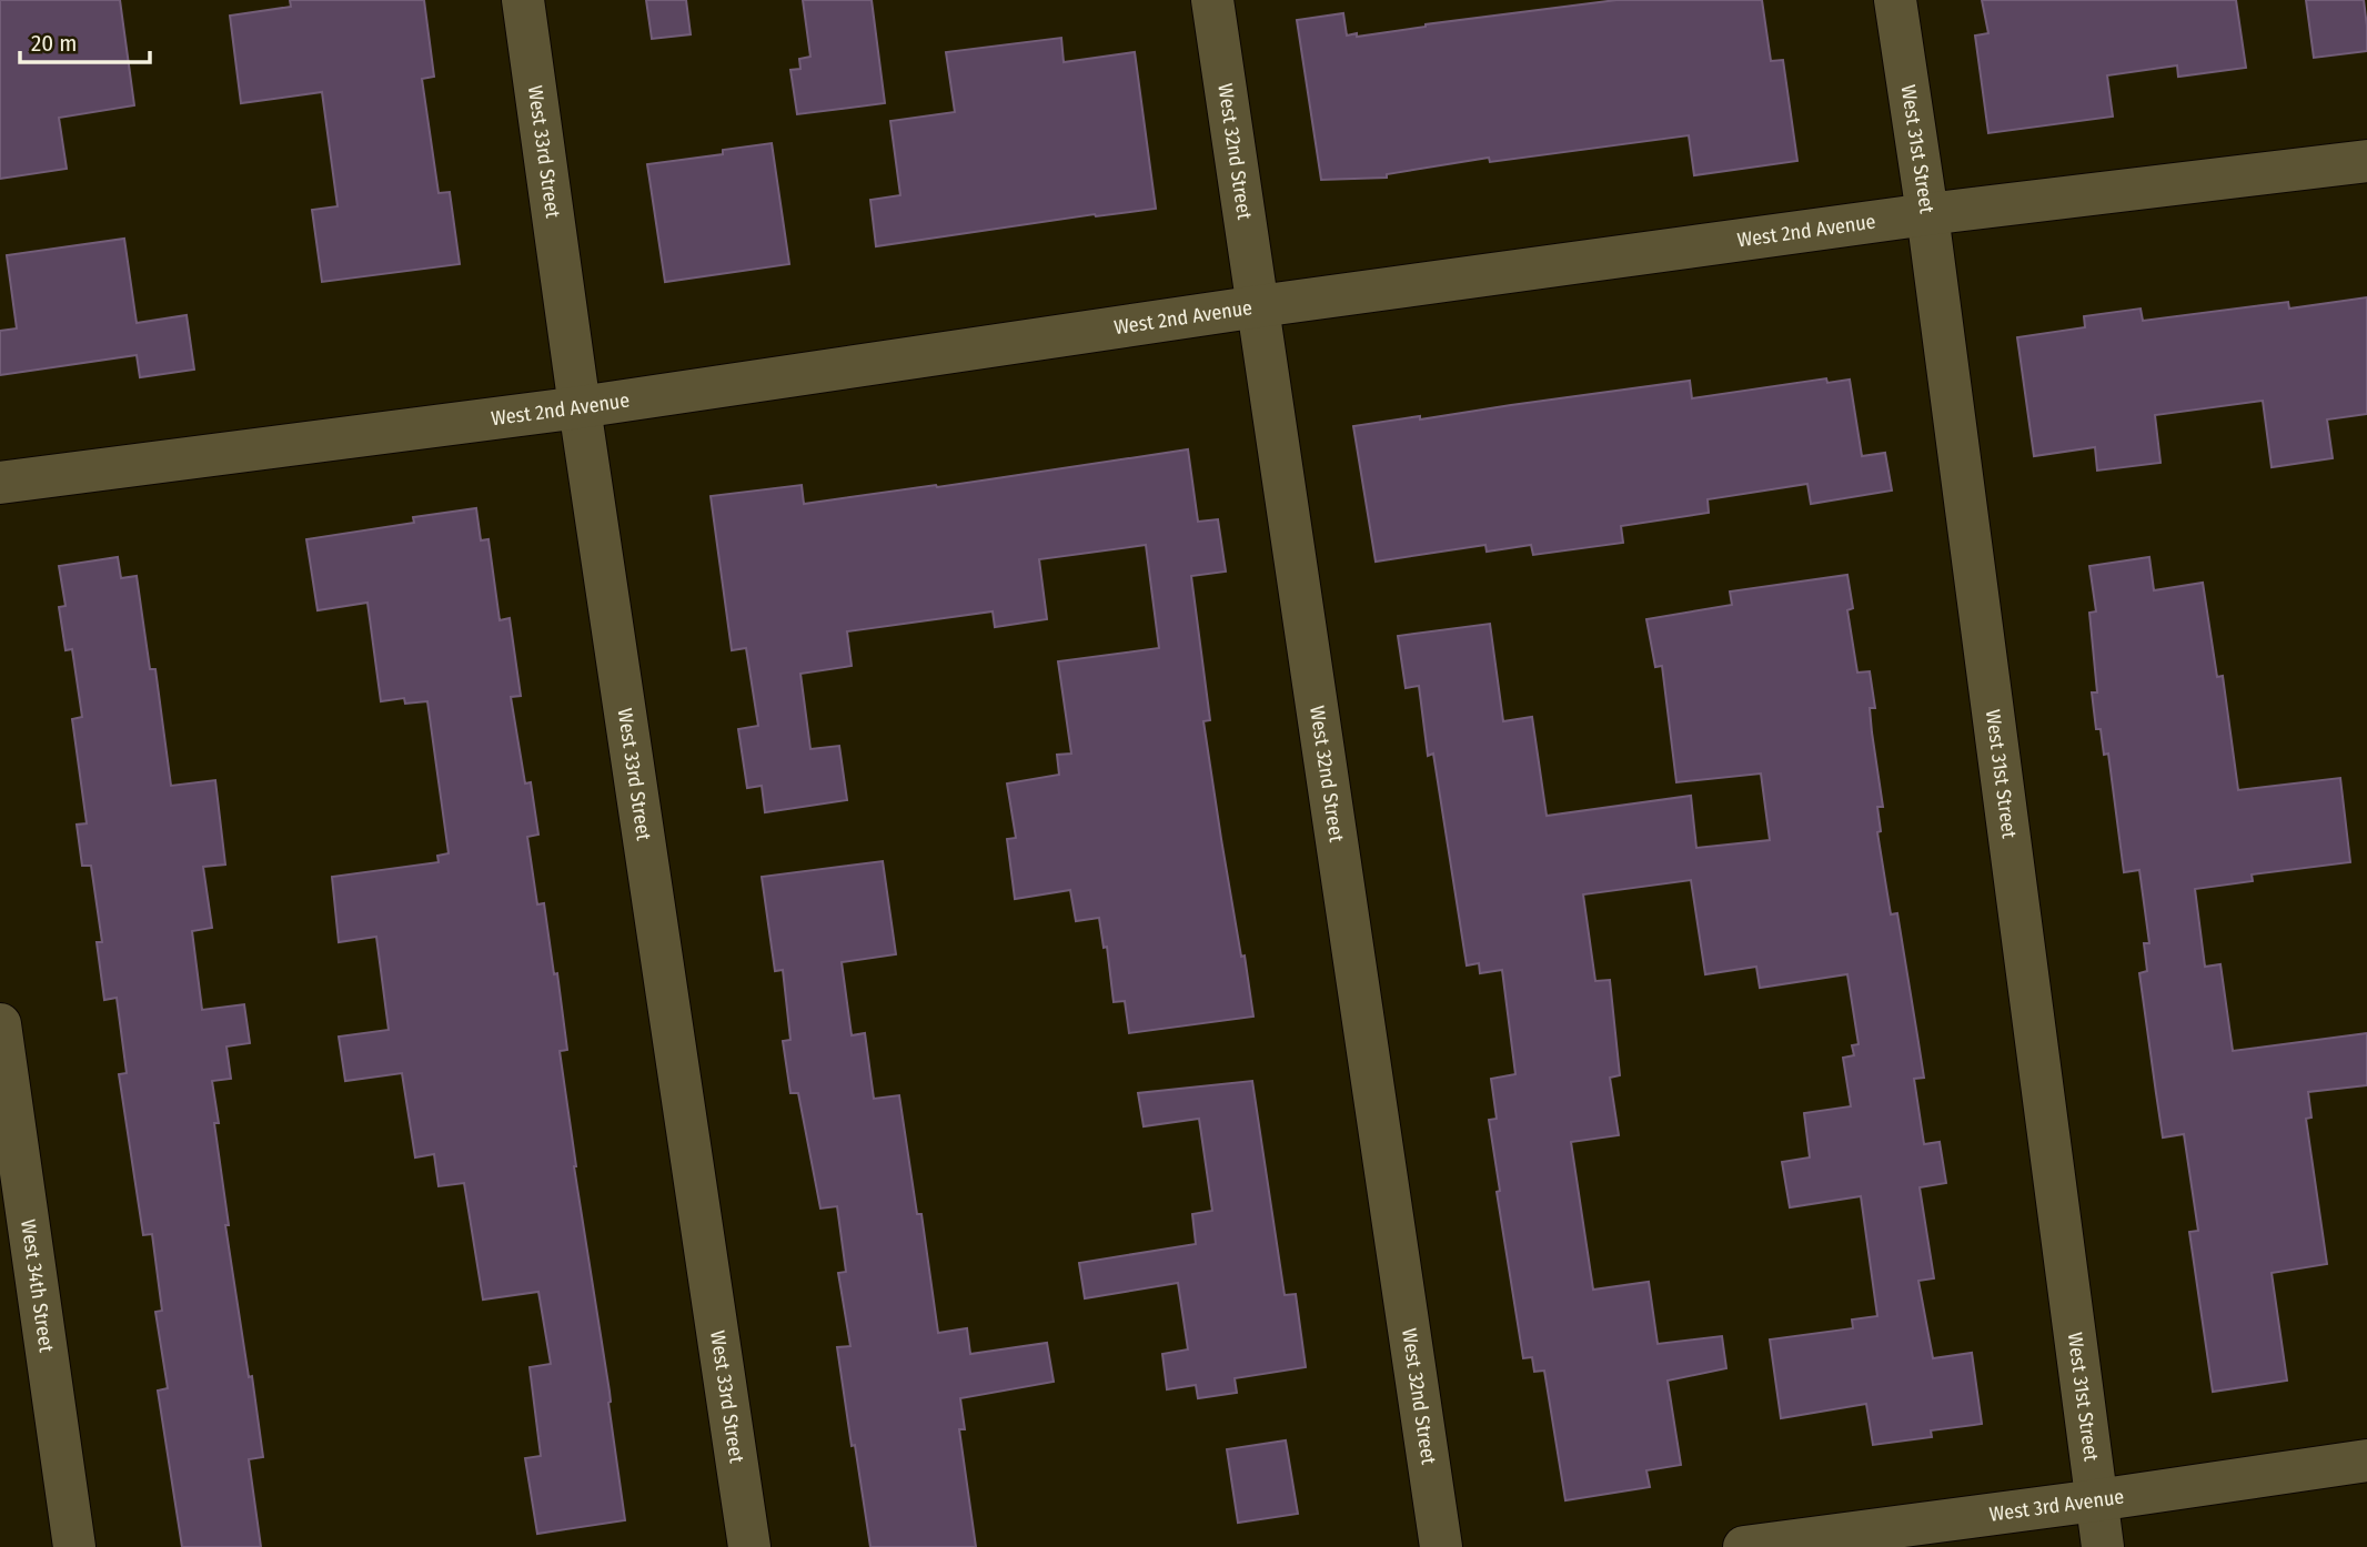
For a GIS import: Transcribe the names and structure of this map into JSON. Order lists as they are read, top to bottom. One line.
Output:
{"streets":{"street":["West 31st Street","West 33rd Street","West 32nd Street","West 2nd Avenue","West 34th Street","West 3rd Avenue"]},"crossings":[["West 31st Street","West 2nd Avenue"],["West 31st Street","West 3rd Avenue"],["West 33rd Street","West 2nd Avenue"],["West 32nd Street","West 2nd Avenue"]],"scale_bar":"20 m"}
